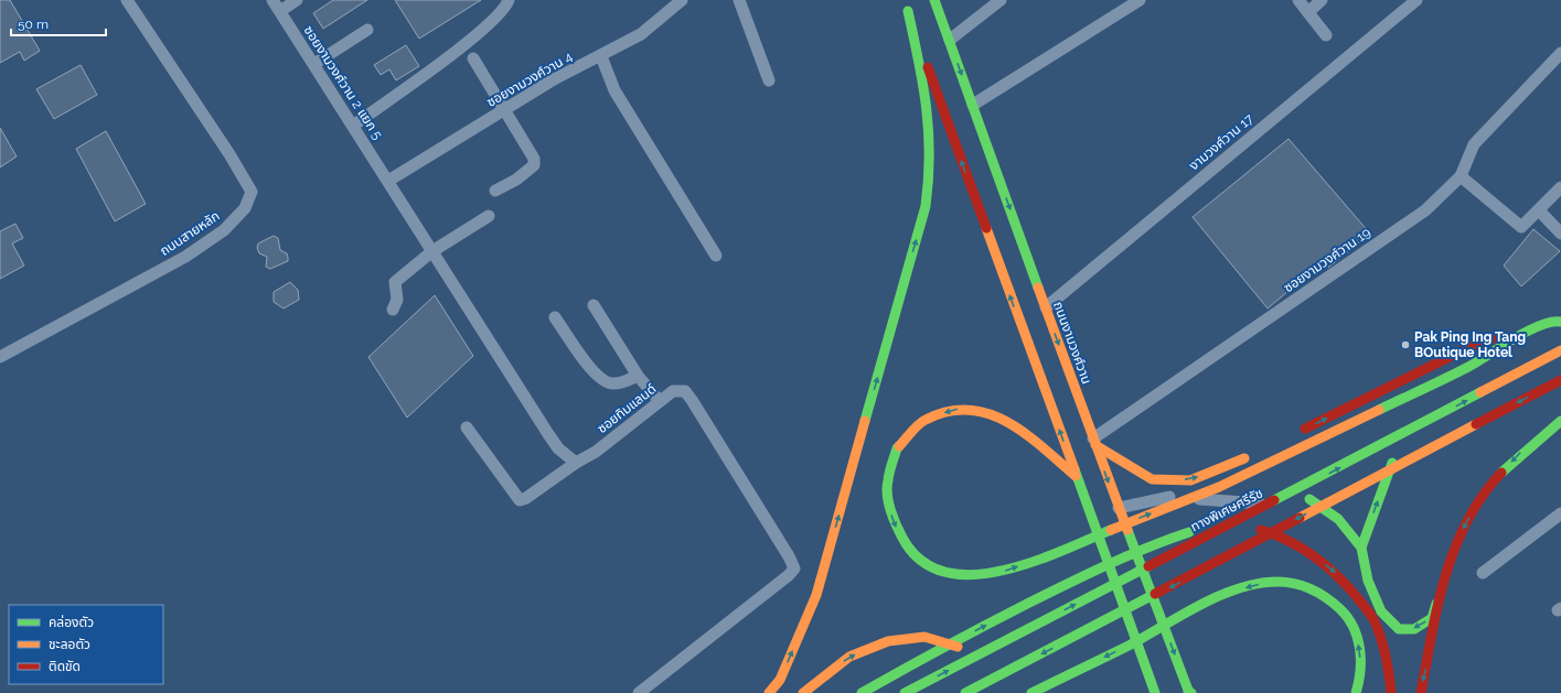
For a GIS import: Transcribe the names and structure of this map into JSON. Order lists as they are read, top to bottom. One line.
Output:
{"streets":{"main road":["ถนนงามวงศ์วาน","ทางพิเศษศรีรัช"],"street":["ซอยงามวงศ์วาน 4","ซอยงามวงศ์วาน 2 แยก 5","งามวงศ์วาน 17","ถนนสายหลัก","ซอยงามวงศ์วาน 19","ซอยทิมแลนด์"]},"crossings":[["ซอยงามวงศ์วาน 4","ซอยงามวงศ์วาน 2 แยก 5"],["งามวงศ์วาน 17","ถนนงามวงศ์วาน"],["ซอยงามวงศ์วาน 19","ถนนงามวงศ์วาน"]],"places":["Pak Ping Ing Tang BOutique Hotel"],"legend":["คล่องตัว","ชะลอตัว","ติดขัด"],"scale_bar":"50 m"}
